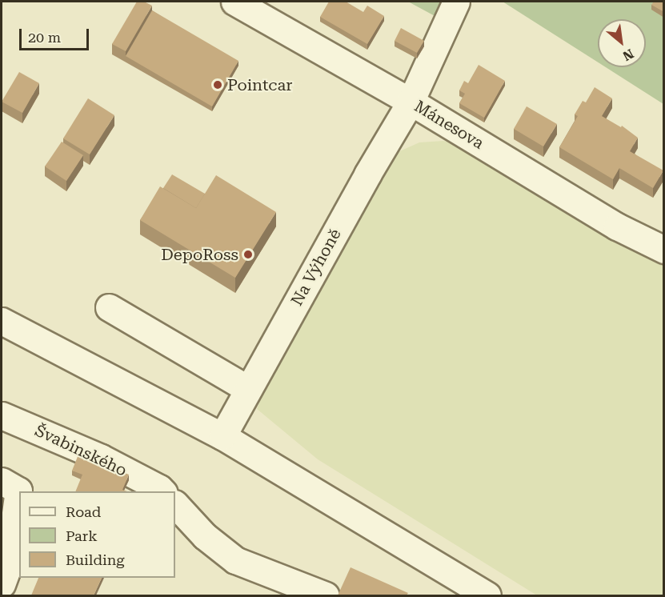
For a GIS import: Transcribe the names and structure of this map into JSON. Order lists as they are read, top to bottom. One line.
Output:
{"streets":{"street":["Mánesova","Na Výhoně","Švabinského"]},"crossings":[["Mánesova","Na Výhoně"]],"places":["Pointcar","DepoRoss"],"legend":["Road","Park","Building"],"scale_bar":"20 m","north":"bottom right"}
